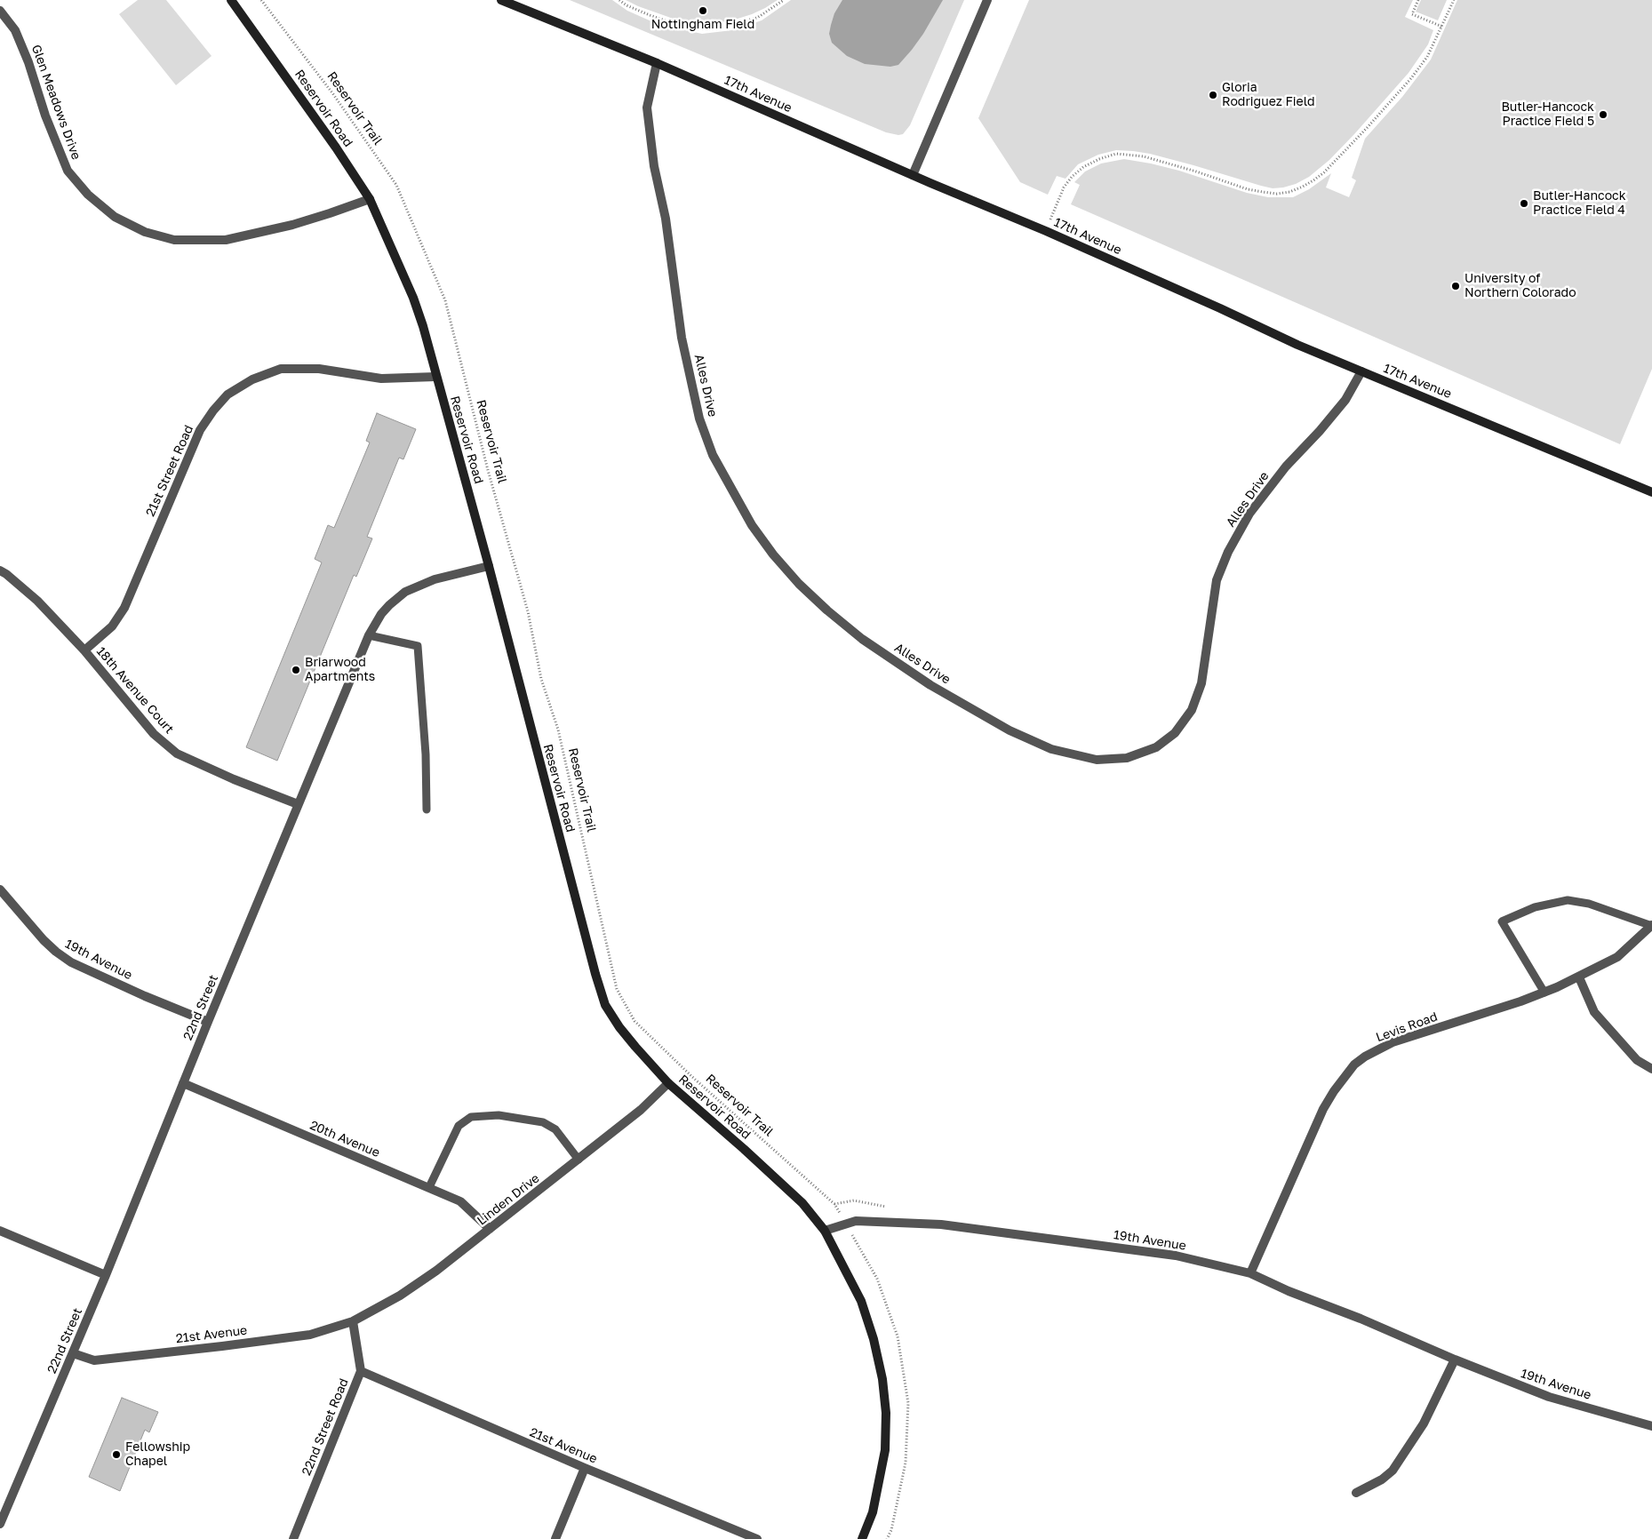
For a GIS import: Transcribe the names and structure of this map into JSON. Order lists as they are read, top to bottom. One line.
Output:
{"streets":{"street":["17th Avenue","Glen Meadows Drive","Reservoir Road","Alles Drive","21st Street Road","18th Avenue Court","19th Avenue","22nd Street","Levis Road","20th Avenue","Linden Drive","21st Avenue","22nd Street Road"],"path":["Reservoir Trail"]},"crossings":[["17th Avenue","Alles Drive"],["Glen Meadows Drive","Reservoir Road"],["Reservoir Road","21st Street Road"],["Reservoir Road","19th Avenue"],["Reservoir Road","22nd Street"],["Reservoir Road","Linden Drive"],["Reservoir Trail","19th Avenue"],["21st Street Road","18th Avenue Court"],["18th Avenue Court","22nd Street"],["19th Avenue","22nd Street"],["19th Avenue","Levis Road"],["22nd Street","20th Avenue"],["22nd Street","21st Avenue"],["20th Avenue","Linden Drive"],["Linden Drive","21st Avenue"],["Linden Drive","22nd Street Road"],["21st Avenue","22nd Street Road"]],"places":["Nottingham Field","Gloria Rodriguez Field","Butler-Hancock Practice Field 5","Butler-Hancock Practice Field 4","University of Northern Colorado","Briarwood Apartments","Fellowship Chapel"]}
